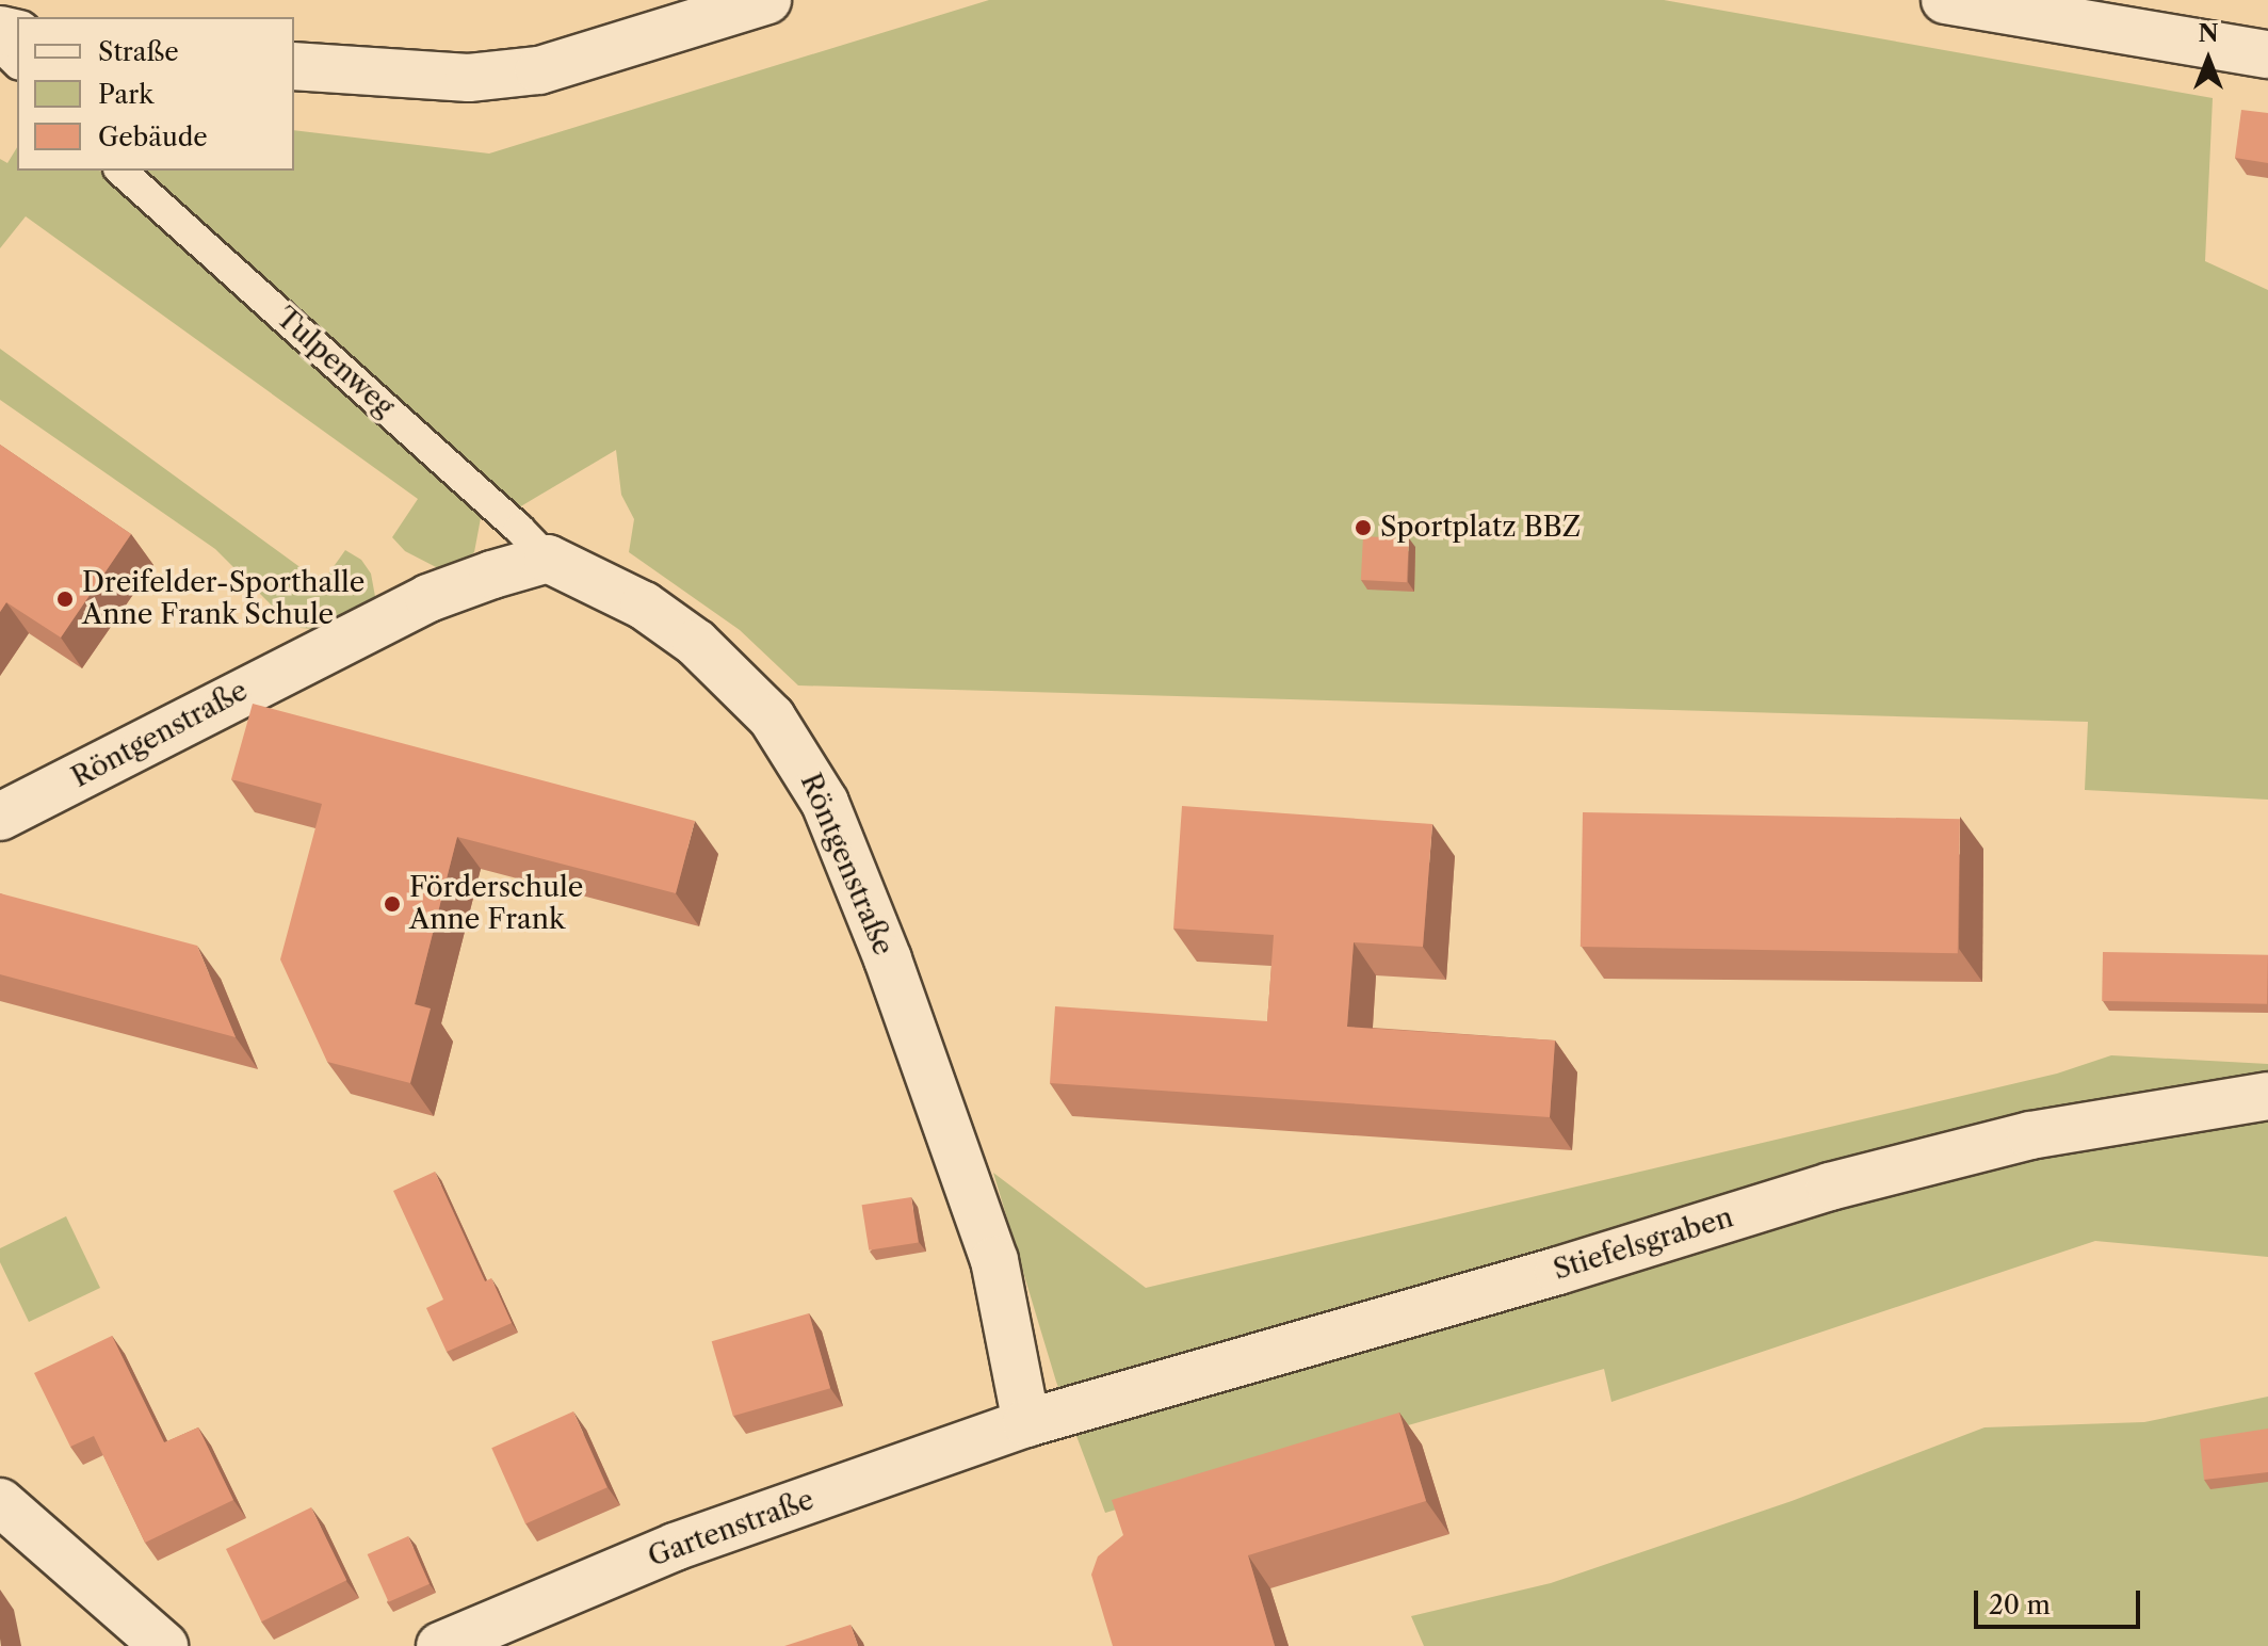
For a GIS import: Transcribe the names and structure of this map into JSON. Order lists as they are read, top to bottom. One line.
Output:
{"streets":{"street":["Röntgenstraße","Stiefelsgraben","Gartenstraße"],"lane":["Tulpenweg"]},"crossings":[["Tulpenweg","Röntgenstraße"],["Röntgenstraße","Stiefelsgraben"],["Röntgenstraße","Gartenstraße"],["Stiefelsgraben","Gartenstraße"]],"places":["Sportplatz BBZ","Dreifelder-Sporthalle Anne Frank Schule","Förderschule Anne Frank"],"legend":["Straße","Park","Gebäude"],"scale_bar":"20 m","north":"top"}
